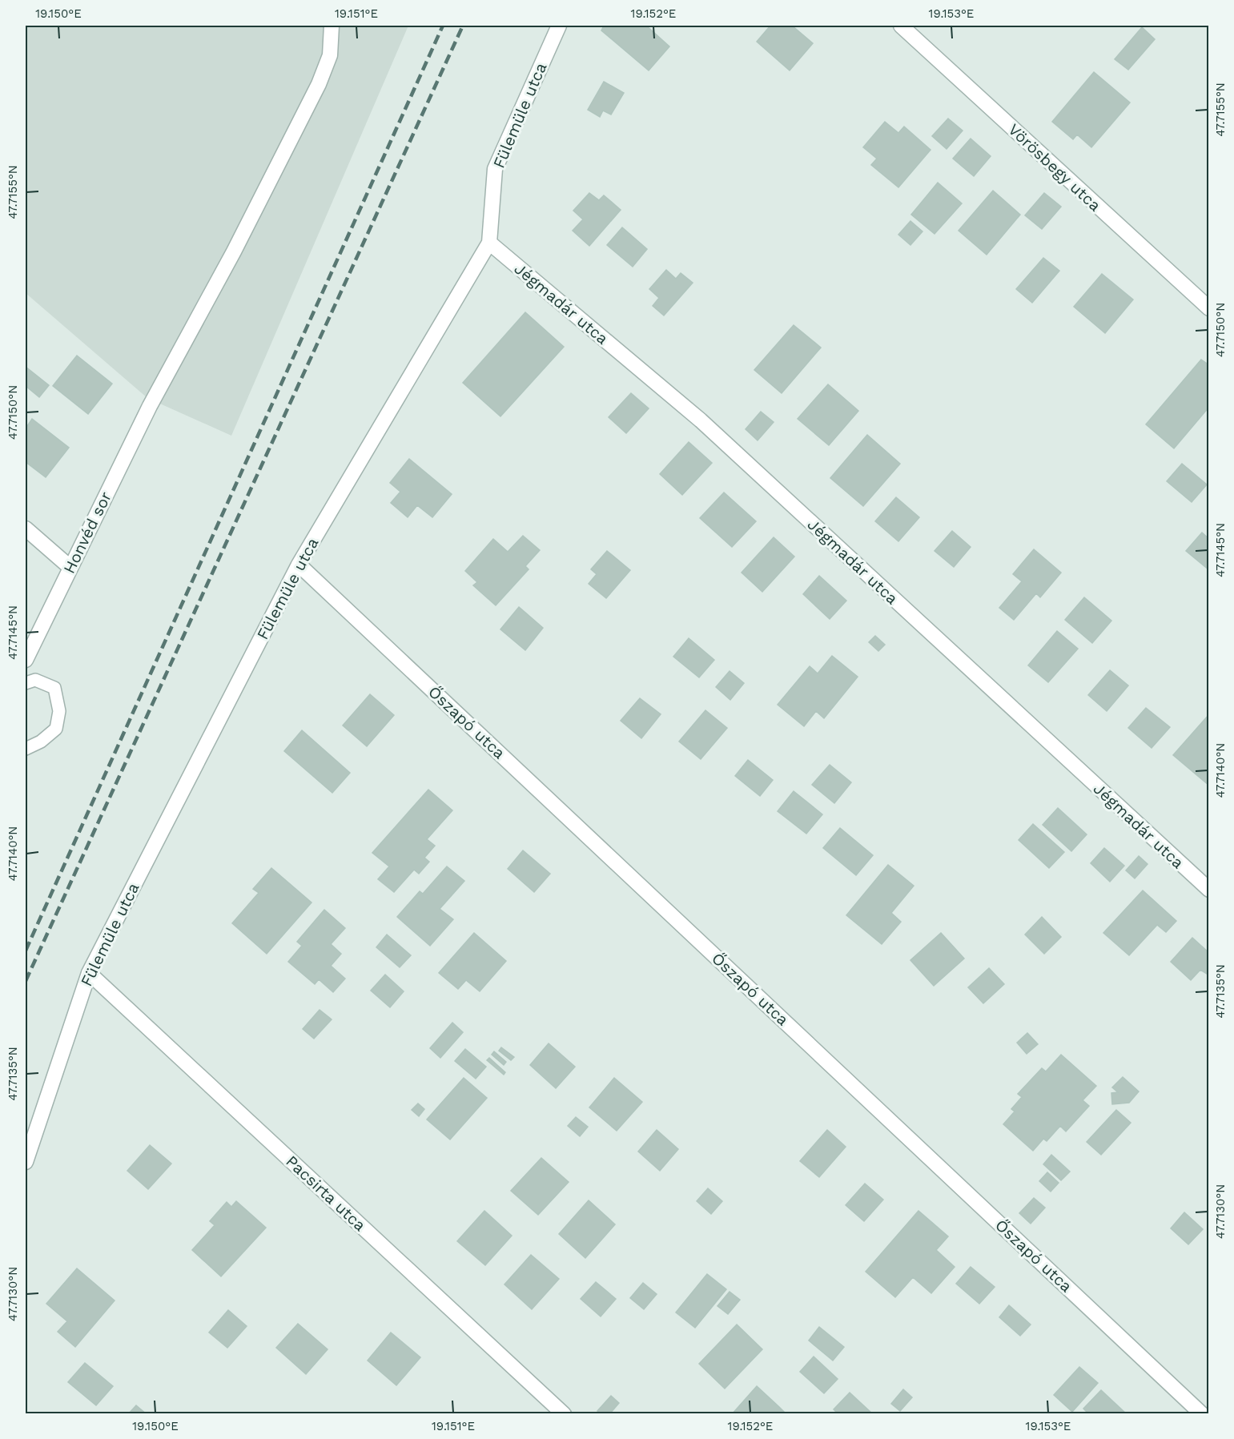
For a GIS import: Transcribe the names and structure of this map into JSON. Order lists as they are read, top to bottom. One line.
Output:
{"streets":{"street":["Fülemüle utca","Vörösbegy utca","Jégmadár utca","Honvéd sor","Őszapó utca","Pacsirta utca"]},"crossings":[["Fülemüle utca","Jégmadár utca"],["Fülemüle utca","Őszapó utca"],["Fülemüle utca","Pacsirta utca"]],"coordinates":["19.150°E","19.151°E","19.152°E","19.153°E","47.7155°N","47.7150°N","47.7145°N","47.7140°N","47.7135°N","47.7130°N"]}
